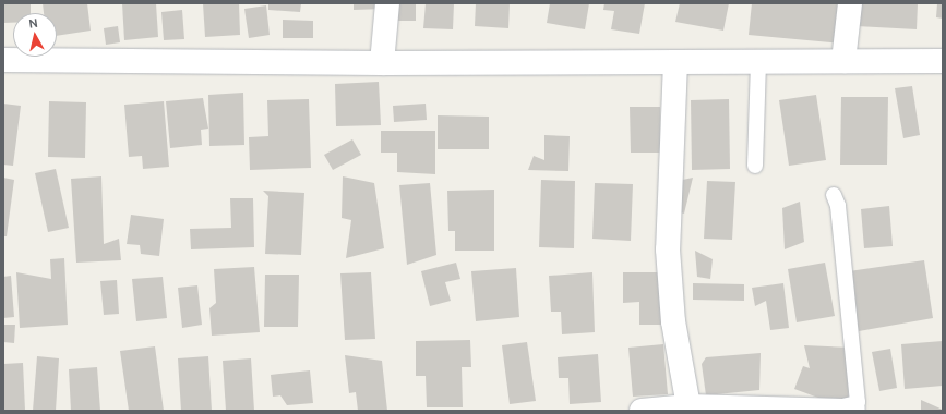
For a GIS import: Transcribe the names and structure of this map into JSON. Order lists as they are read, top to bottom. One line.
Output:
{"north":"top"}
